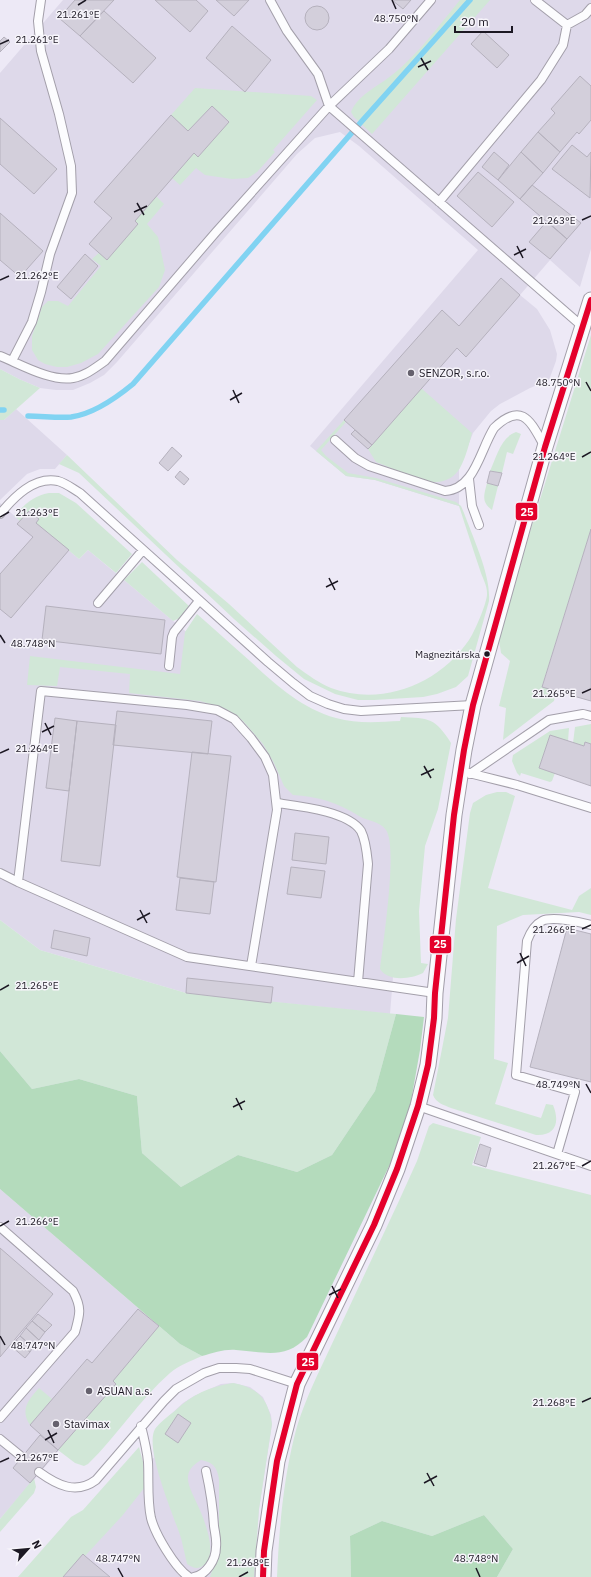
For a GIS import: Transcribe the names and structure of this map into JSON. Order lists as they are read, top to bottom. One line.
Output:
{"places":["SENZOR, s.r.o.","Magnezitárska","ASUAN a.s.","Stavimax"],"lines":["transit line 25"],"scale_bar":"20 m","north":"top right","coordinates":["21.261°E","48.750°N","21.263°E","21.262°E","21.264°E","48.748°N","21.265°E","21.266°E","48.749°N","21.267°E","48.747°N","21.268°E"]}
